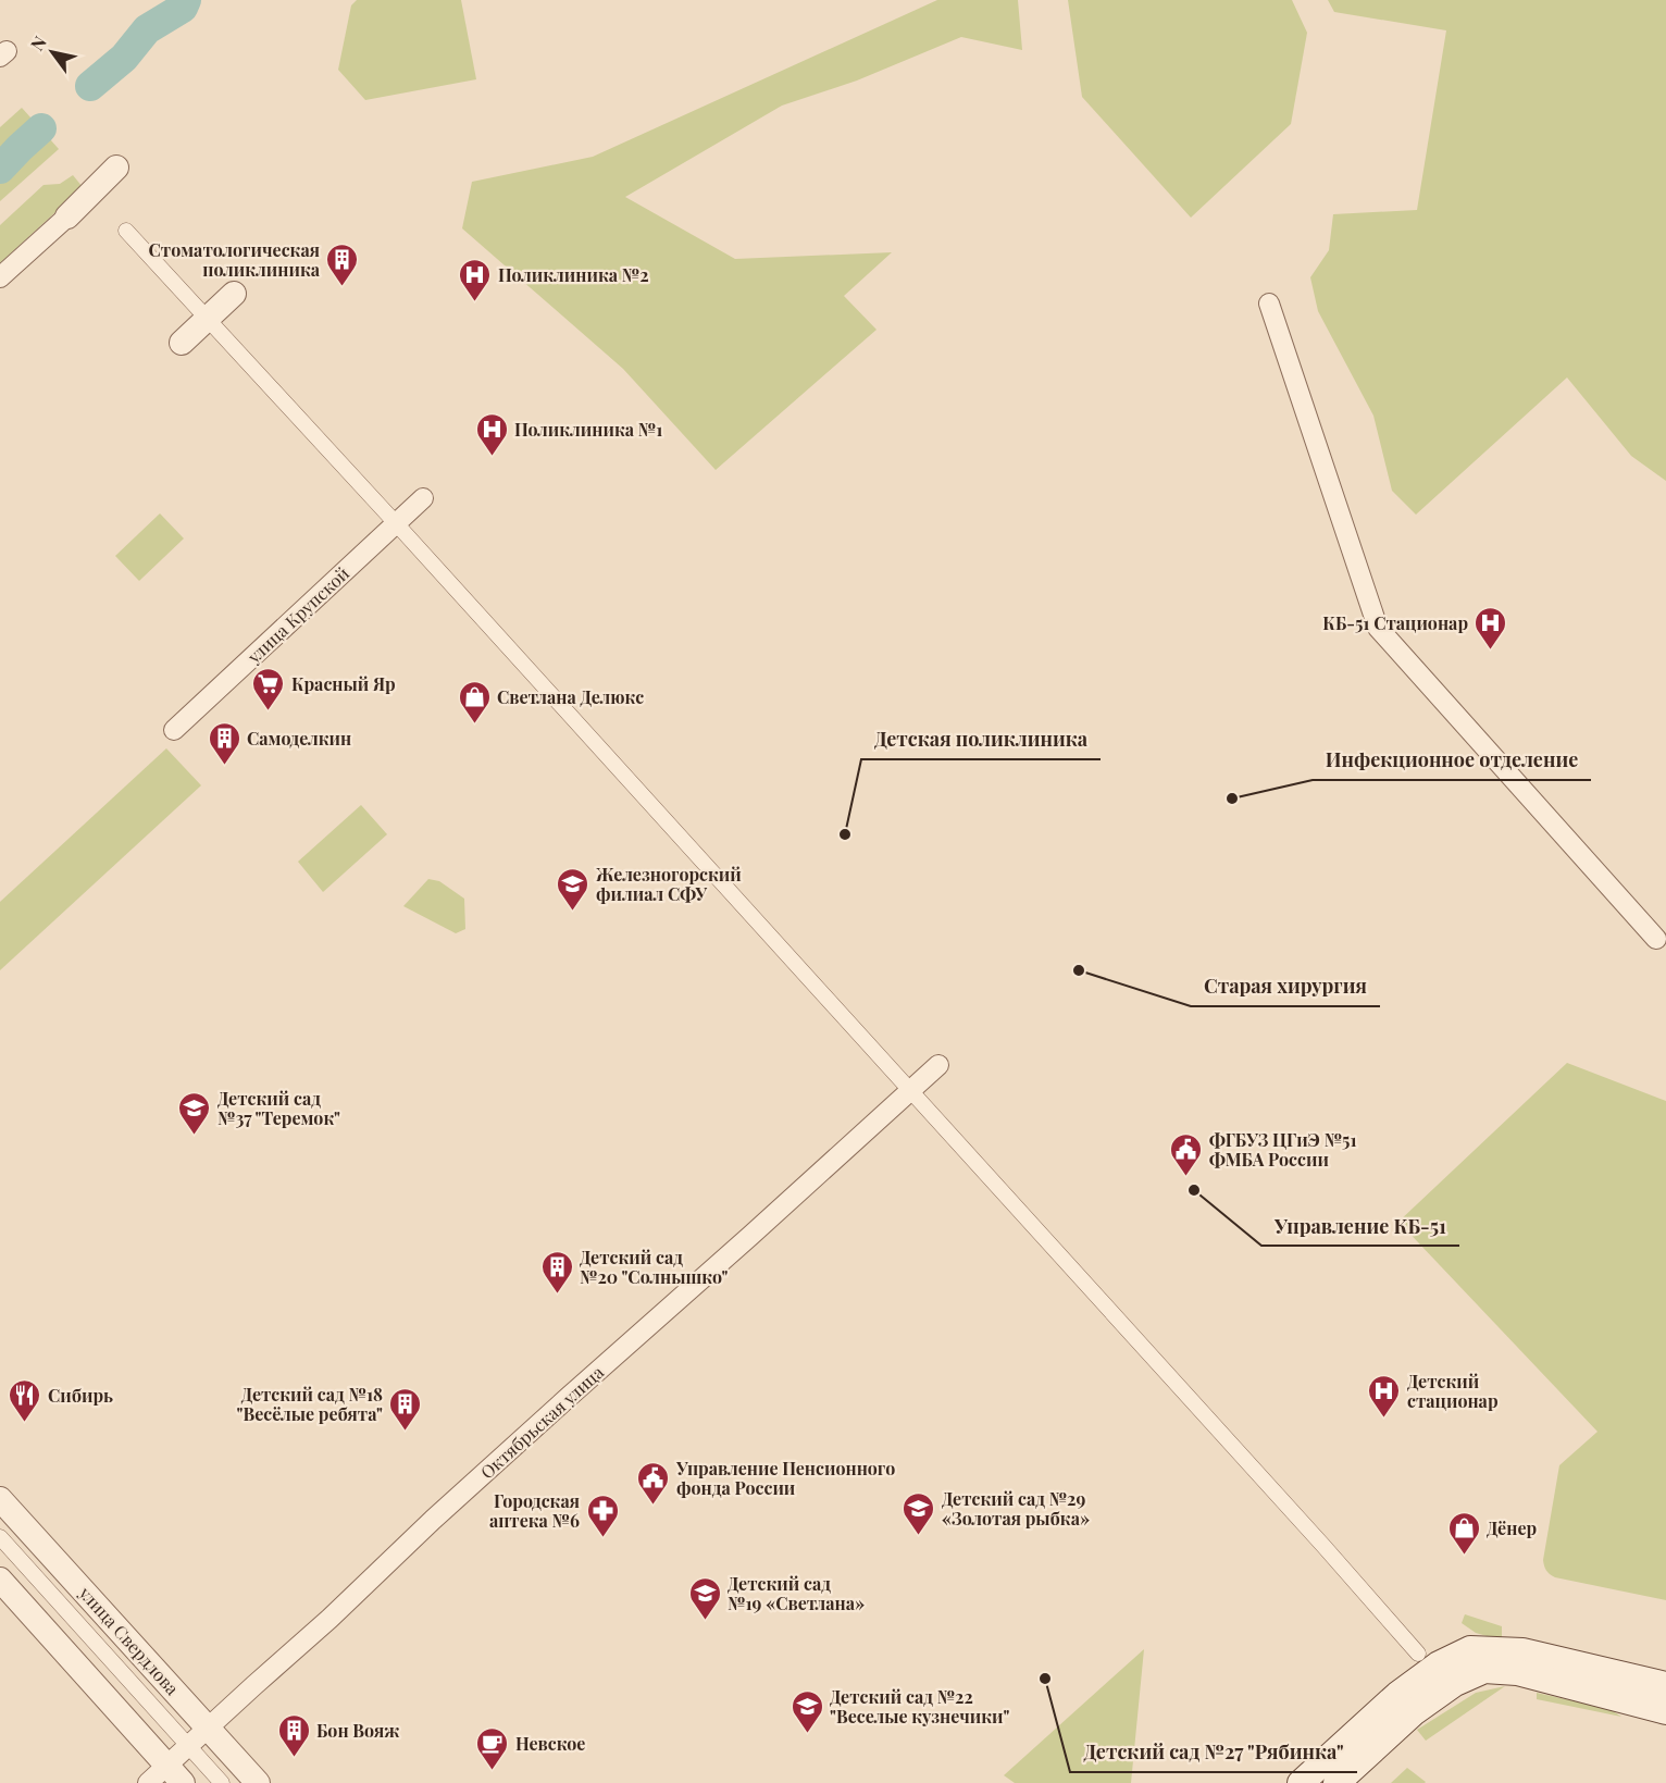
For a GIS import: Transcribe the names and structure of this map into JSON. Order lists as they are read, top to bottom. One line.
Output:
{"streets":{"street":["улица Крупской","Октябрьская улица","улица Свердлова"]},"crossings":[["Октябрьская улица","улица Свердлова"]],"places":{"building":["Стоматологическая поликлиника","Самоделкин","Детский сад №20 \"Солнышко\"","Детский сад №18 \"Весёлые ребята\"","Бон Вояж"],"hospital":["Поликлиника №2","Поликлиника №1","КБ-51 Стационар","Детский стационар"],"supermarket":["Красный Яр"],"shop":["Светлана Делюкс","Дёнер"],"other":["Инфекционное отделение","Детская поликлиника","Старая хирургия","Управление КБ-51","Детский сад №27 \"Рябинка\""],"school or university":["Железногорский филиал СФУ","Детский сад №37 \"Теремок\"","Детский сад №29 «Золотая рыбка»","Детский сад №19 «Светлана»","Детский сад №22 \"Веселые кузнечики\""],"public building":["ФГБУЗ ЦГиЭ №51 ФМБА России","Управление Пенсионного фонда России"],"restaurant":["Сибирь"],"pharmacy":["Городская аптека №6"],"cafe":["Невское"]},"north":"top left"}
